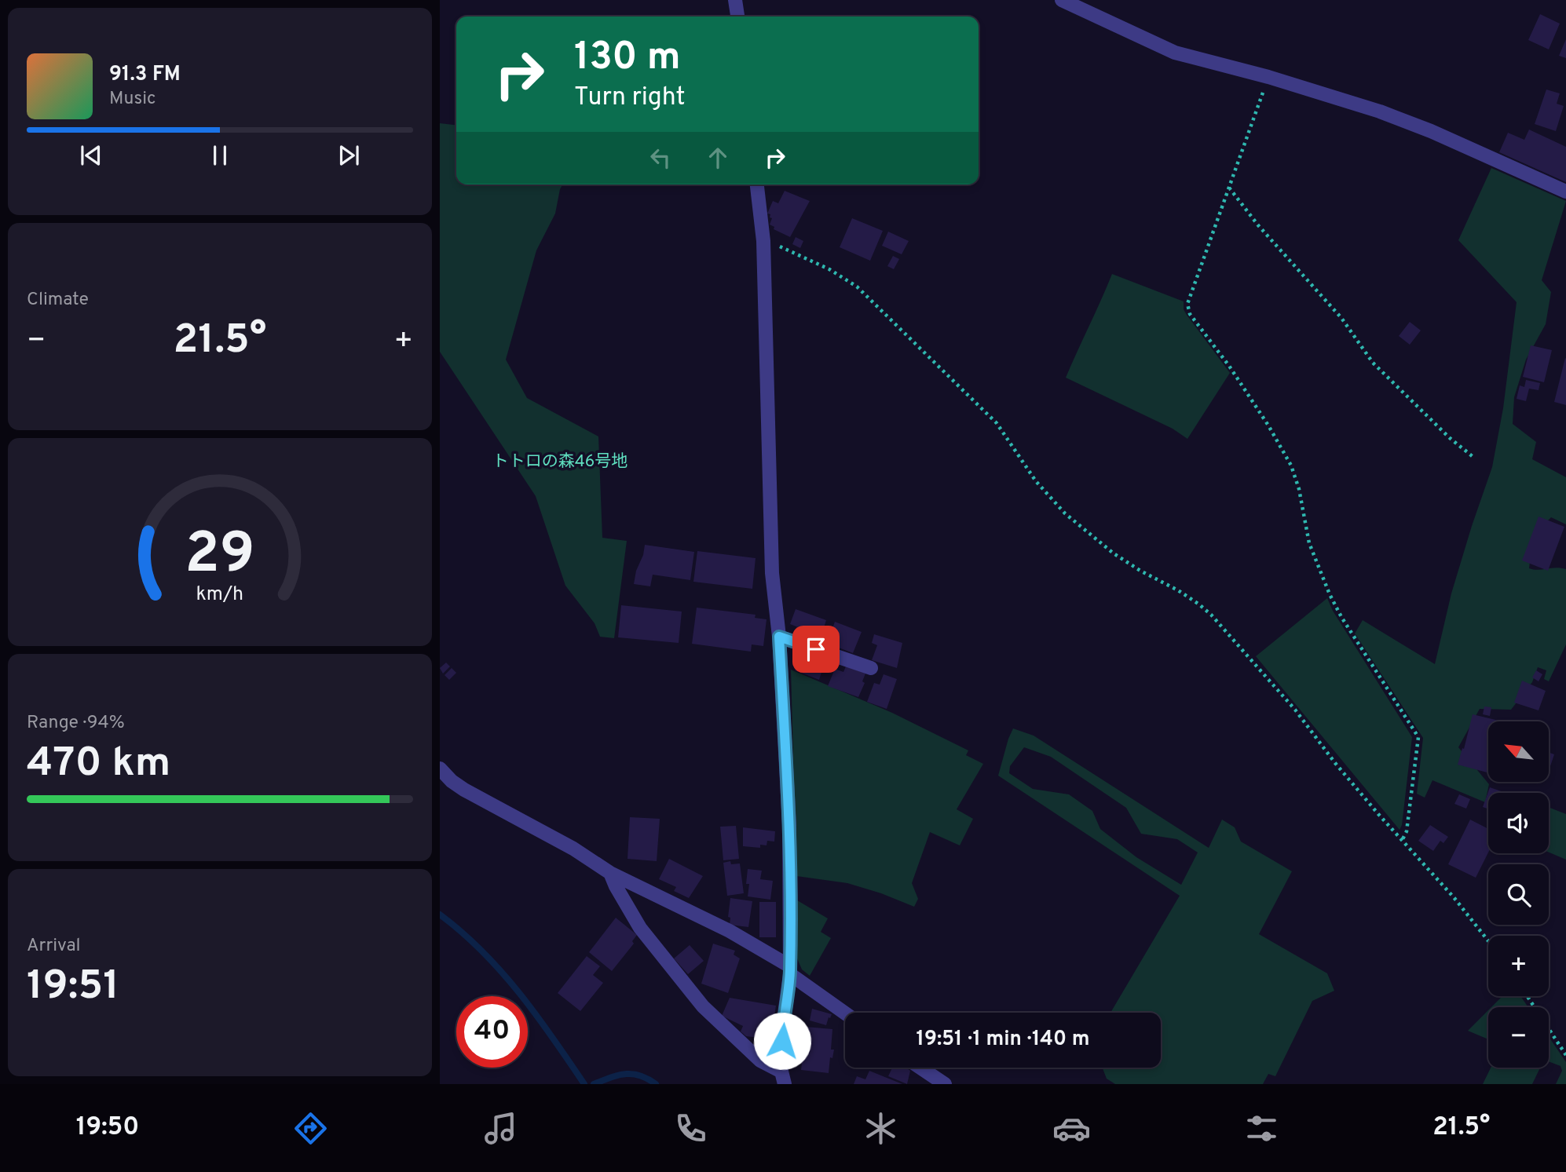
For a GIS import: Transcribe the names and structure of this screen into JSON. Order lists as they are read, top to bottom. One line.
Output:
{"parks":["トトロの森46号地"],"north":"top left","page":{"turn":["130 m","Turn right"],"song":["91.3 FM","Music"],"tile":["Climate",["Range · 94%","470 km"],["Arrival","19:51"]],"heat":["−","21.5°","+"],"map_buttons":["+","−"],"limit":"40","trip":"19:51 · 1 min · 140 m","tabs":["19:50","21.5°"],"gauge":["29","km/h"]}}
